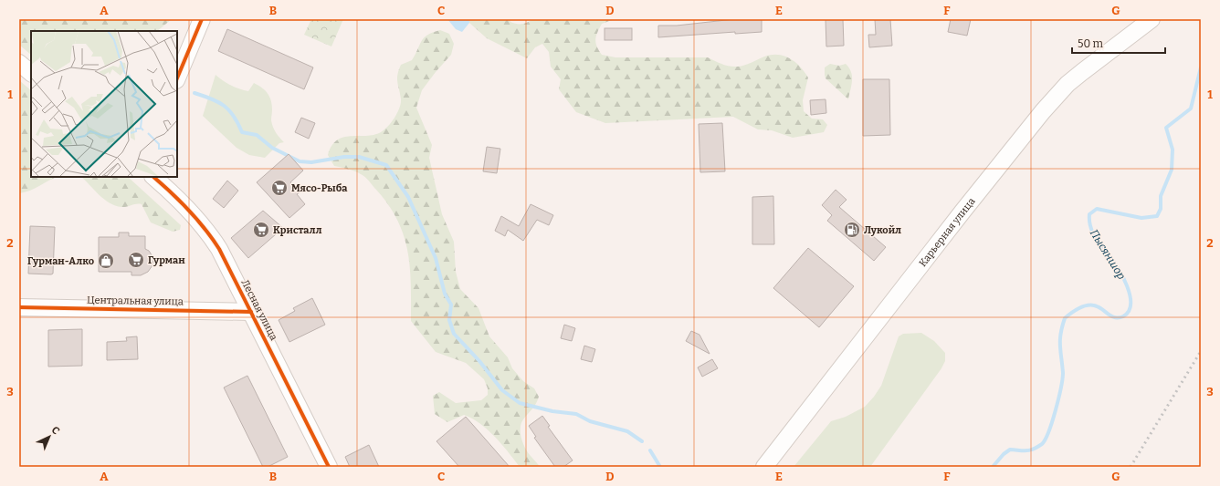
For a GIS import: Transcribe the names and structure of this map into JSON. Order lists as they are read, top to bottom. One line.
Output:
{"streets":{"street":["Карьерная улица","Центральная улица","Лесная улица"]},"crossings":[["Центральная улица","Лесная улица"]],"water":["Пысяншор"],"places":{"supermarket":["Мясо-Рыба","Кристалл","Гурман"],"fuel station":["Лукойл"],"shop":["Гурман-Алко"]},"scale_bar":"50 m","north":"top right","grid":{"columns":["A","B","C","D","E","F","G"],"rows":["1","2","3"]}}
